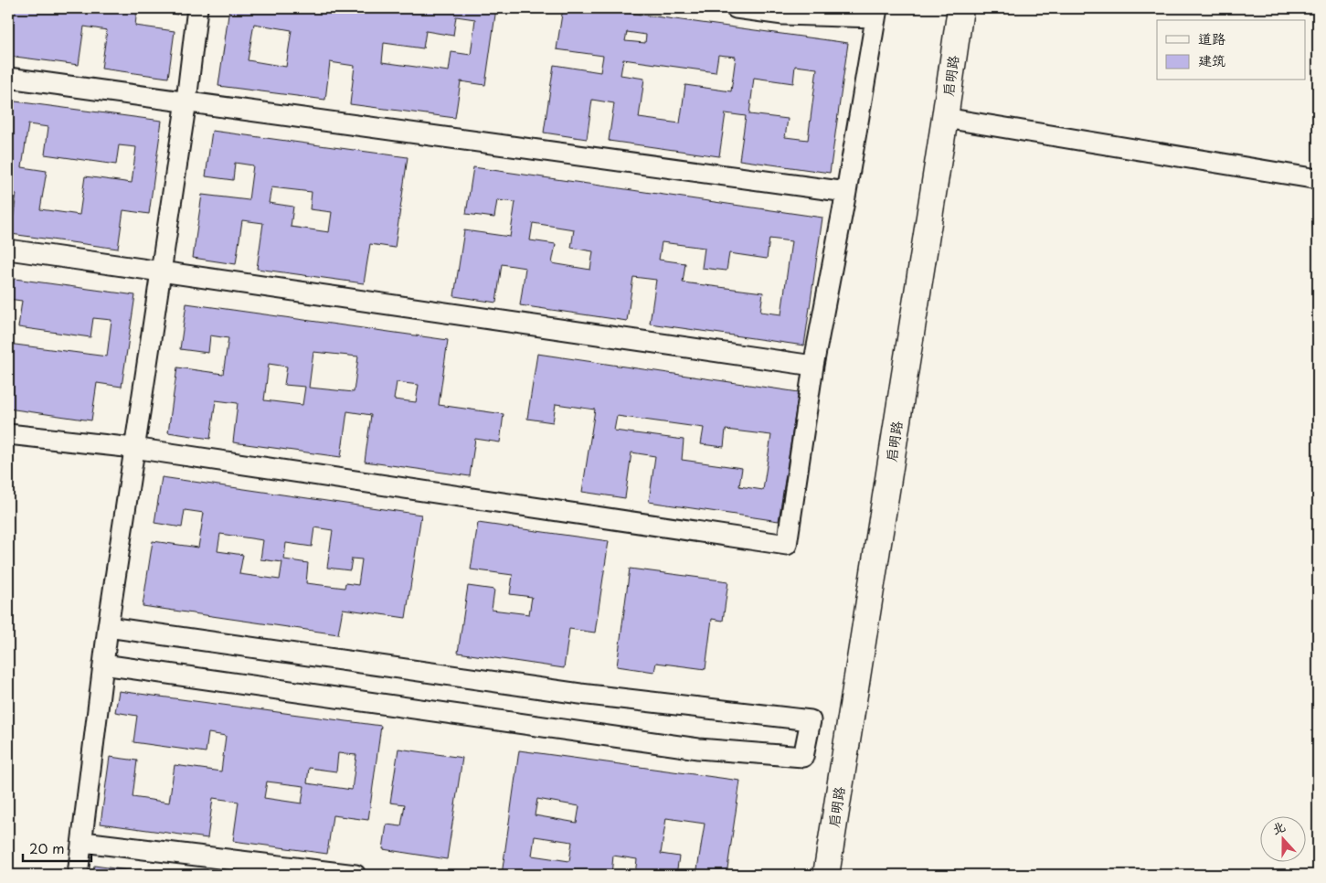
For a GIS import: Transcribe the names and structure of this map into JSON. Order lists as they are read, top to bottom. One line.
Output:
{"streets":{"street":["启明路"]},"legend":["道路","建筑"],"scale_bar":"20 m","north":"top"}
